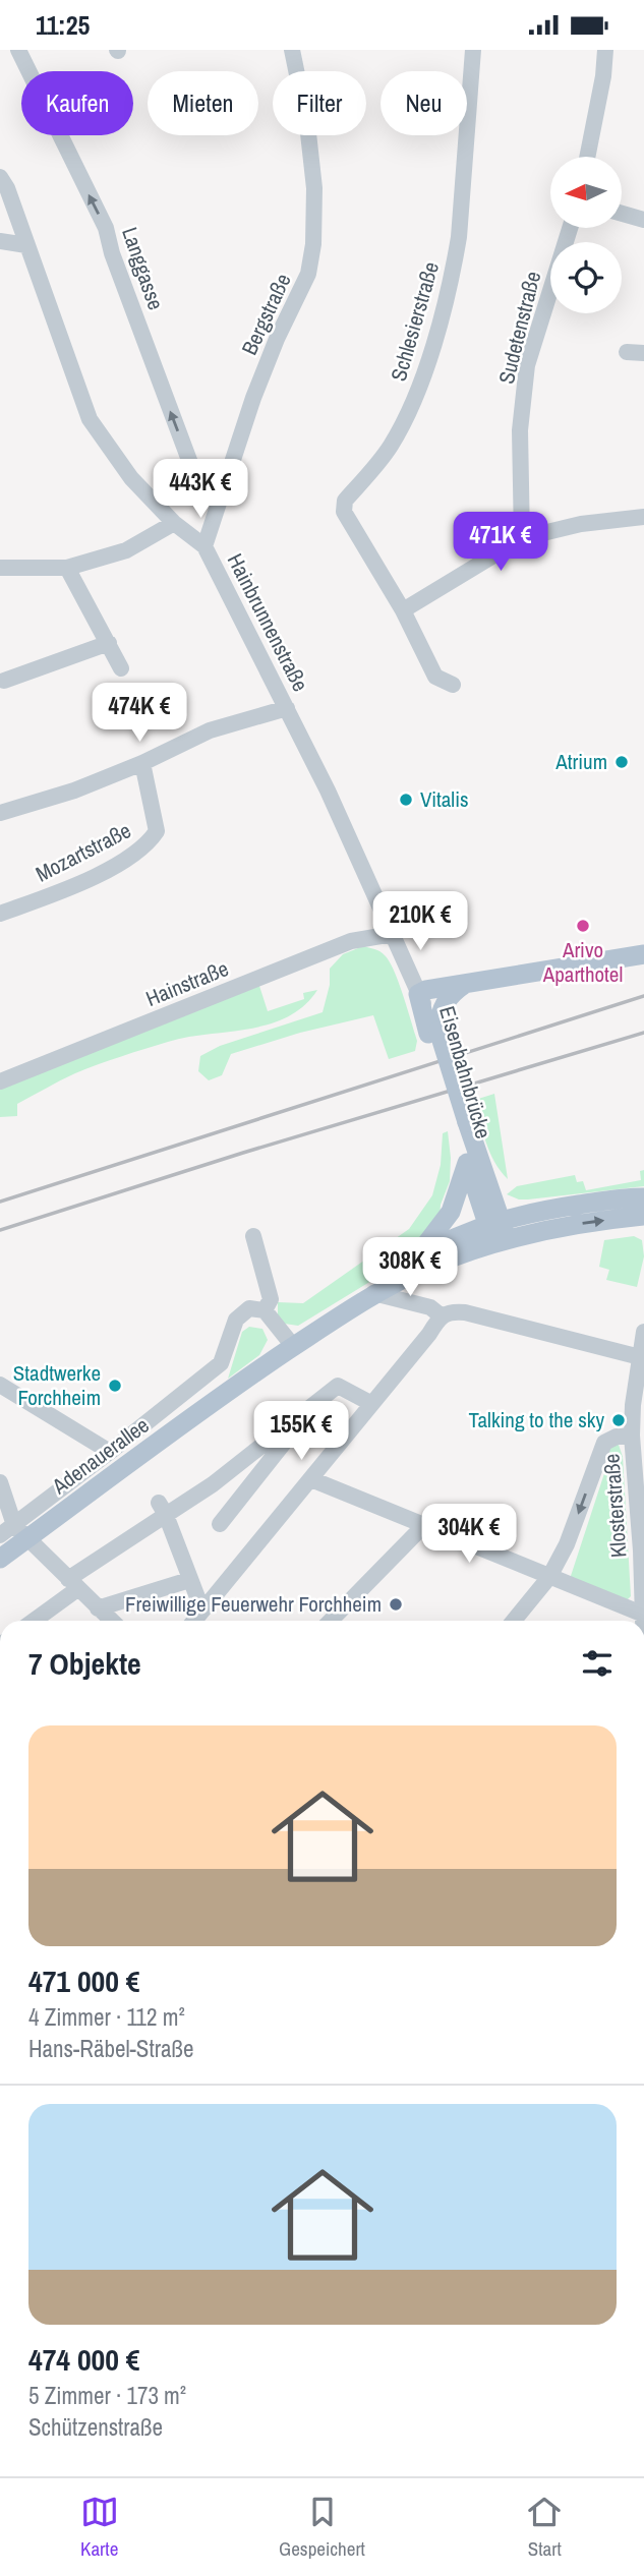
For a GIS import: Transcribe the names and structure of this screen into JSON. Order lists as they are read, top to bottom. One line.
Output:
{"streets":{"main road":["Eisenbahnbrücke","Adenauerallee"],"street":["Langgasse","Bergstraße","Schlesierstraße","Sudetenstraße","Hainbrunnenstraße","Mozartstraße","Hainstraße","Klosterstraße"]},"crossings":[["Langgasse","Bergstraße"],["Bergstraße","Hainbrunnenstraße"],["Hainbrunnenstraße","Hainstraße"],["Hainbrunnenstraße","Eisenbahnbrücke"],["Eisenbahnbrücke","Adenauerallee"]],"one_way":["Langgasse"],"places":["Atrium","Vitalis","Arivo Aparthotel","Stadtwerke Forchheim","Talking to the sky","Freiwillige Feuerwehr Forchheim"],"north":"left","page":{"status":"11:25","chip":["Kaufen","Mieten","Filter","Neu"],"price":["443K €","471K €","474K €","210K €","308K €","155K €","304K €"],"heading":"7 Objekte","list":[{"name":"471 000 €","note":"4 Zimmer · 112 m² · Hans-Räbel-Straße"},{"name":"474 000 €","note":"5 Zimmer · 173 m² · Schützenstraße"}],"tabs":["Karte","Gespeichert","Start"]}}
